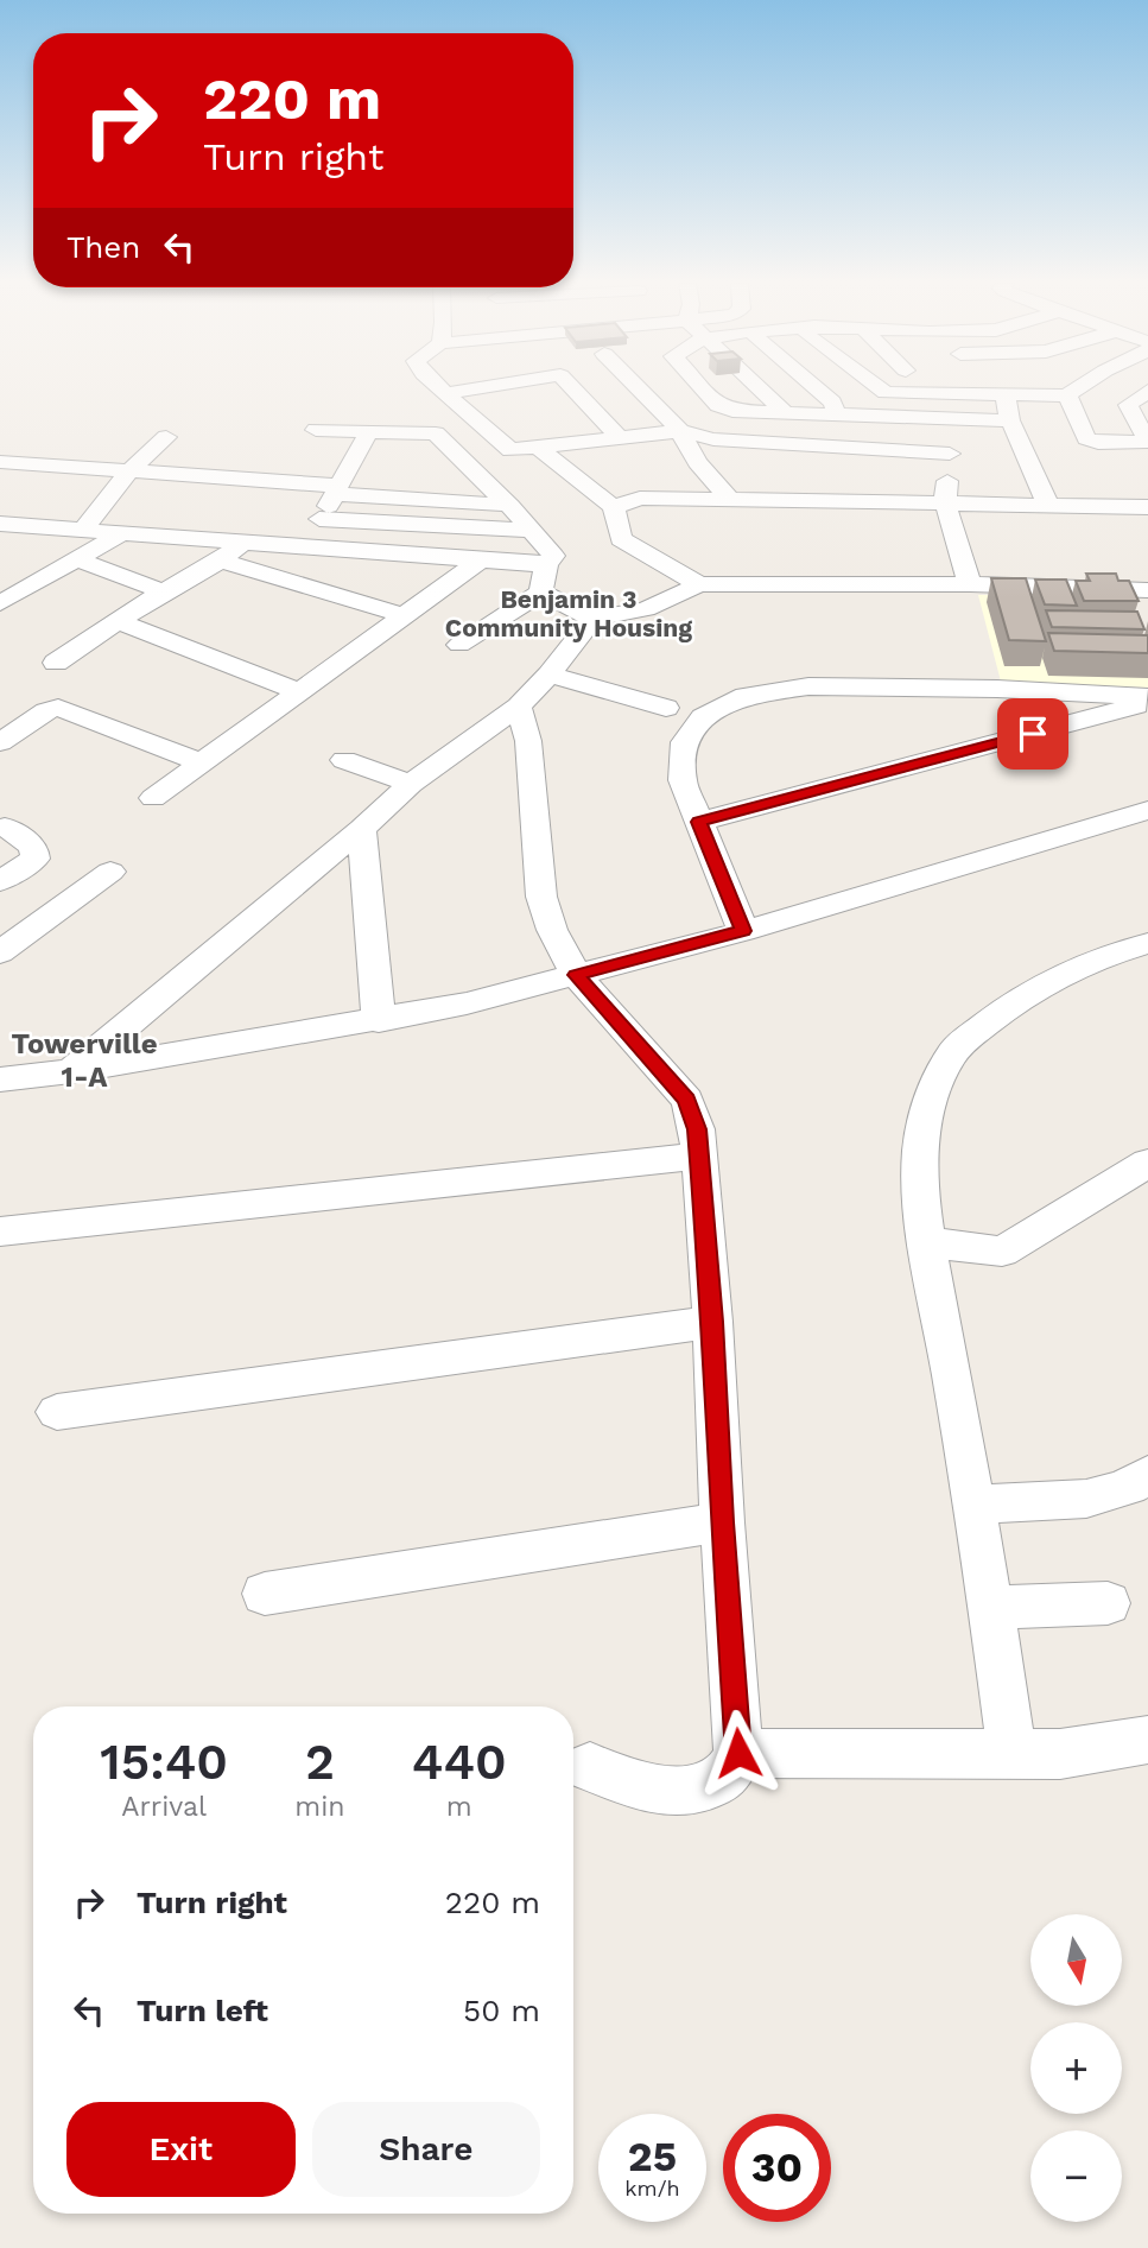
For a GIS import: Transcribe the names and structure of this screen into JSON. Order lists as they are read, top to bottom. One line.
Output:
{"districts":["Benjamin 3 Community Housing","Towerville 1-A"],"north":"bottom","page":{"turn":["220 m","Turn right"],"then":"Then","eta":["15:40","Arrival","2","min","440","m"],"list":[{"name":"Turn right","value":"220 m"},{"name":"Turn left","value":"50 m"}],"map_buttons":["+","−"],"buttons":["Exit","Share"],"speed":"25 km/h","limit":"30"}}
